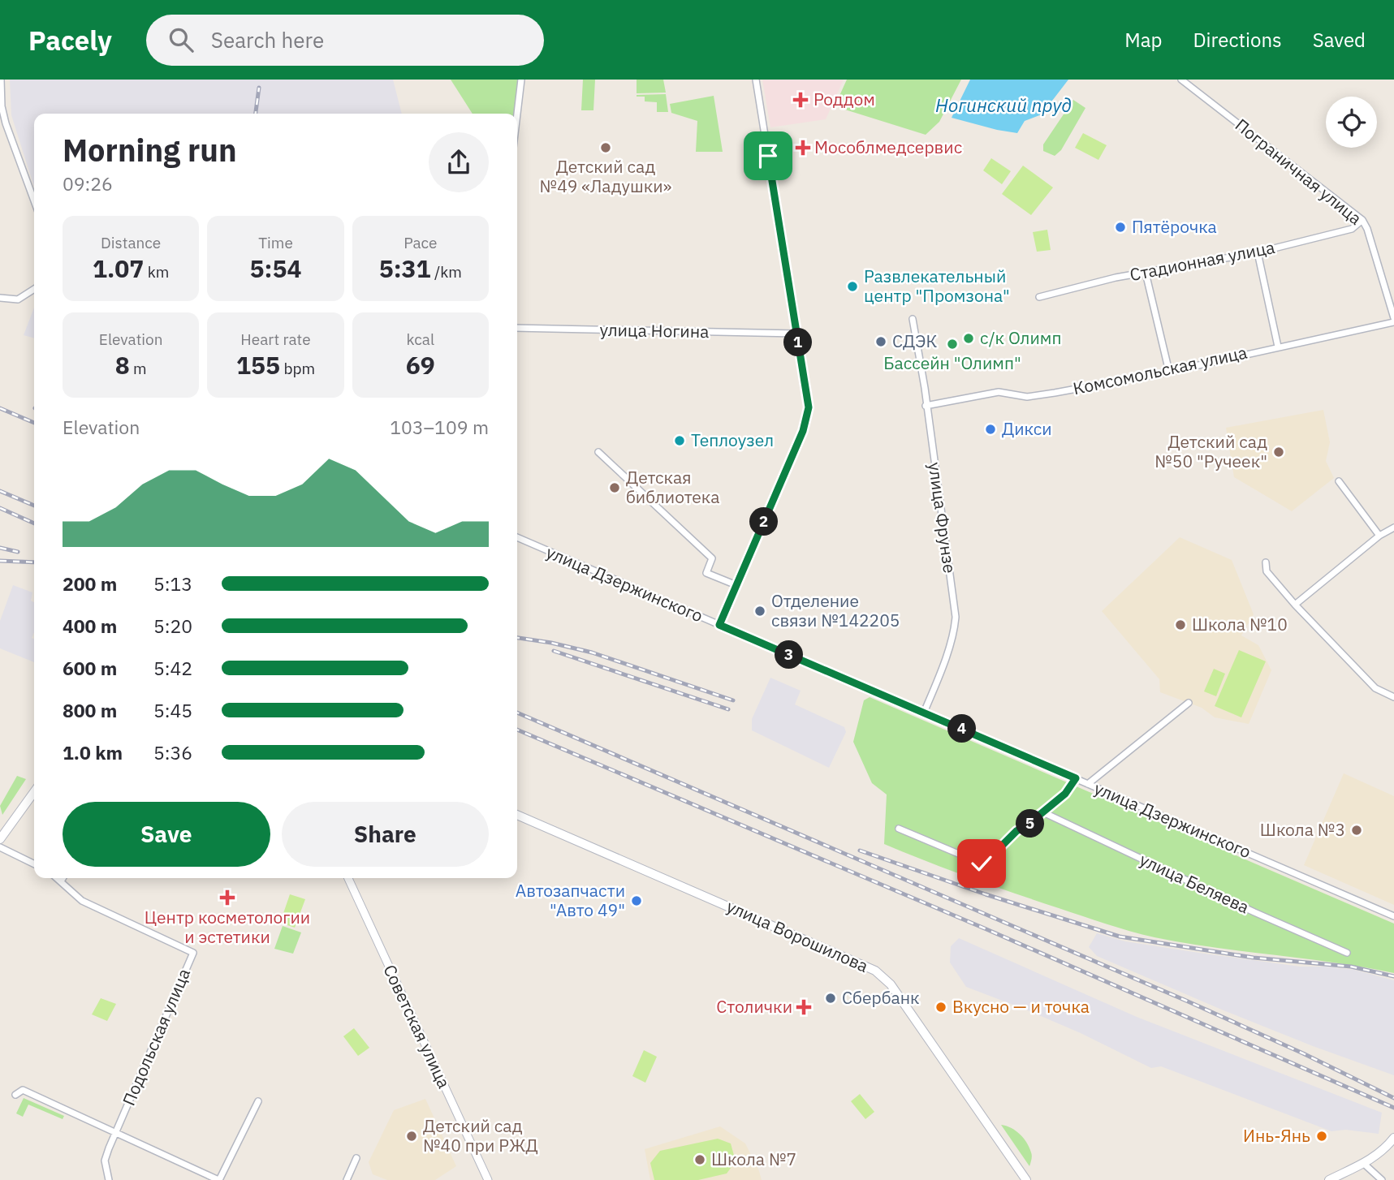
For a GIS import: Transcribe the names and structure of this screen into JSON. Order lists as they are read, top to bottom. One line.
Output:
{"streets":{"main road":["улица Ворошилова"],"street":["Пограничная улица","Стадионная улица","улица Ногина","Комсомольская улица","улица Фрунзе","улица Дзержинского","улица Беляева","Советская улица","Подольская улица"]},"crossings":[["Пограничная улица","Стадионная улица"],["Комсомольская улица","улица Фрунзе"],["улица Фрунзе","улица Дзержинского"]],"water":["Ногинский пруд"],"places":{"health":["Роддом","Мособлмедсервис","Центр косметологии и эстетики","Столички"],"other":["Детский сад №49 «Ладушки»","Пятёрочка","Развлекательный центр \"Промзона\"","с/к Олимп","СДЭК","Бассейн \"Олимп\"","Дикси","Теплоузел","Детский сад №50 \"Ручеек\"","Детская библиотека","Отделение связи №142205","Школа №10","Школа №3","Автозапчасти \"Авто 49\"","Сбербанк","Вкусно — и точка","Детский сад №40 при РЖД","Инь-Янь","Школа №7"]},"page":{"header":"Pacely","search":"Search here","nav":["Map","Directions","Saved"],"heading":["Morning run","09:26"],"stats":[["Distance","1.07 km"],["Time","5:54"],["Pace","5:31 /km"],["Elevation","8 m"],["Heart rate","155 bpm"],["kcal","69"]],"pins":["1","2","3","4","5"],"chart":["Elevation","103–109 m"],"list":[{"name":"200 m","note":"5:13"},{"name":"400 m","note":"5:20"},{"name":"600 m","note":"5:42"},{"name":"800 m","note":"5:45"},{"name":"1.0 km","note":"5:36"}],"buttons":["Save","Share"]}}
